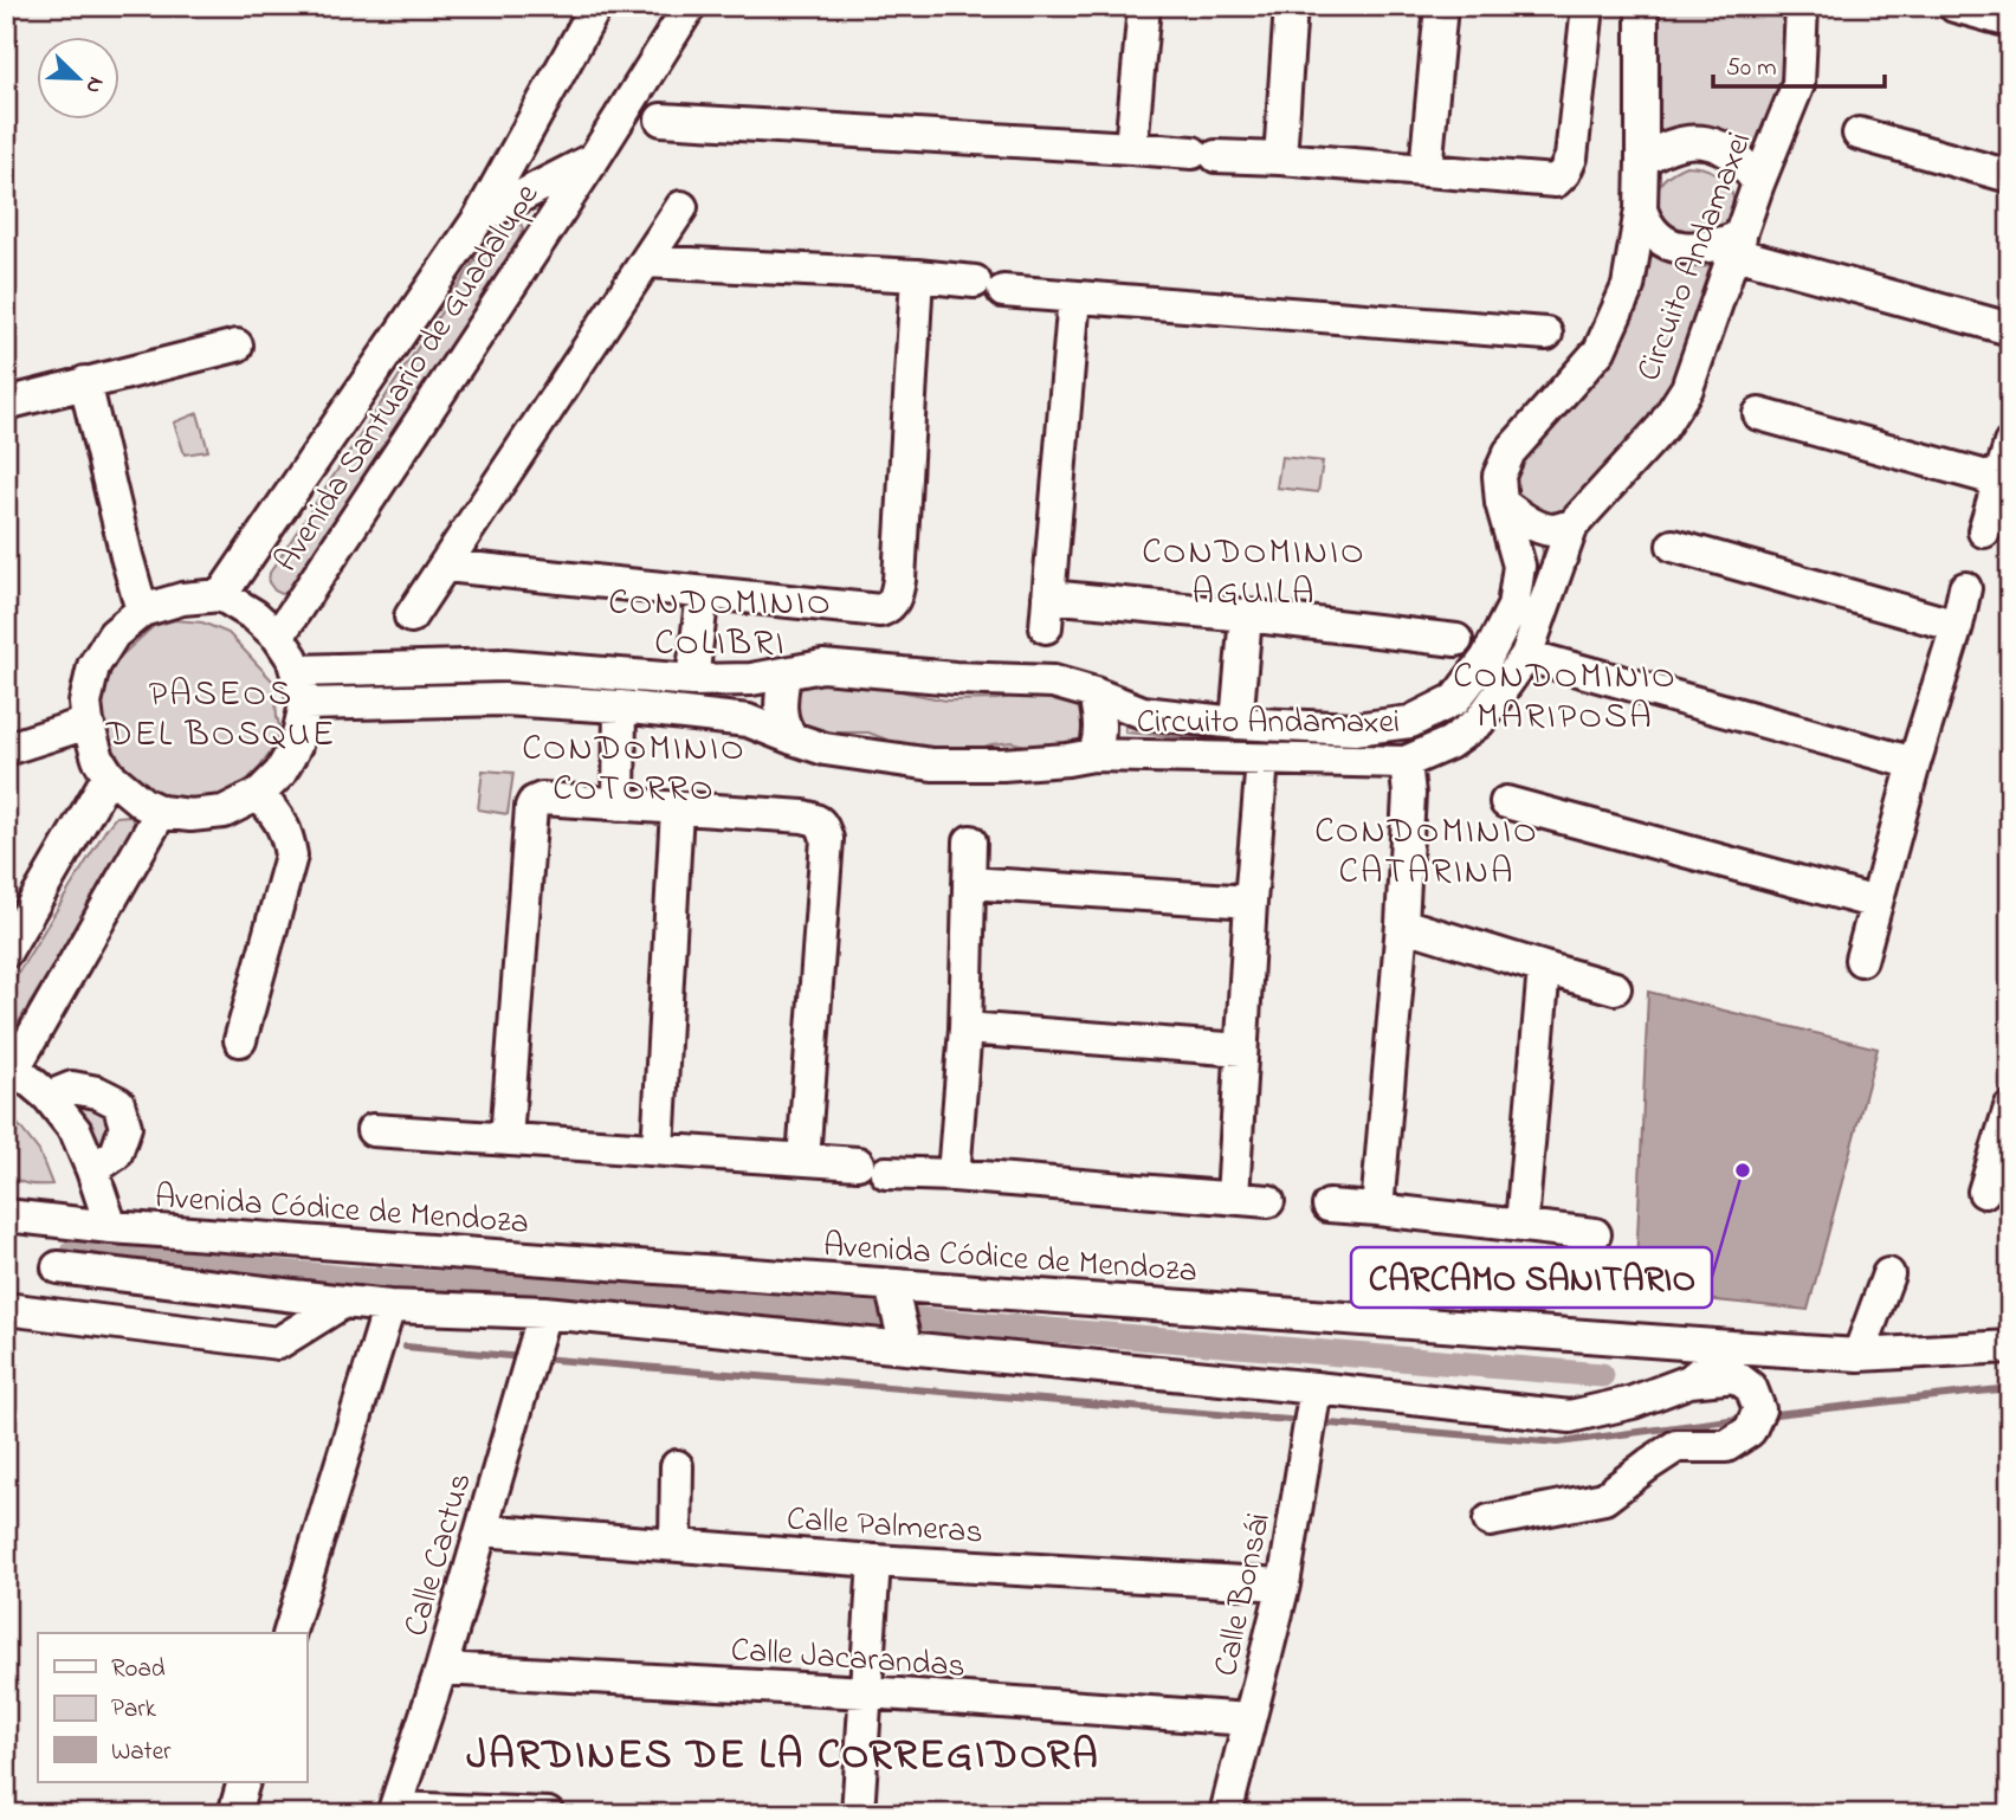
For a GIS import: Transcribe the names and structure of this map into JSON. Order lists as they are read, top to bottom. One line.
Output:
{"streets":{"street":["Circuito Andamaxei","Avenida Santuario de Guadalupe","Avenida Códice de Mendoza","Calle Palmeras","Calle Cactus","Calle Bonsái","Calle Jacarandas"]},"crossings":[["Circuito Andamaxei","Avenida Santuario de Guadalupe"],["Calle Palmeras","Calle Cactus"],["Calle Palmeras","Calle Bonsái"],["Calle Cactus","Calle Jacarandas"],["Calle Bonsái","Calle Jacarandas"]],"districts":["CONDOMINIO AGUILA","CONDOMINIO COLIBRI","CONDOMINIO MARIPOSA","PASEOS DEL BOSQUE","CONDOMINIO COTORRO","CONDOMINIO CATARINA","JARDINES DE LA CORREGIDORA"],"places":["CARCAMO SANITARIO"],"legend":["Road","Park","Water"],"scale_bar":"50 m","north":"bottom right"}
